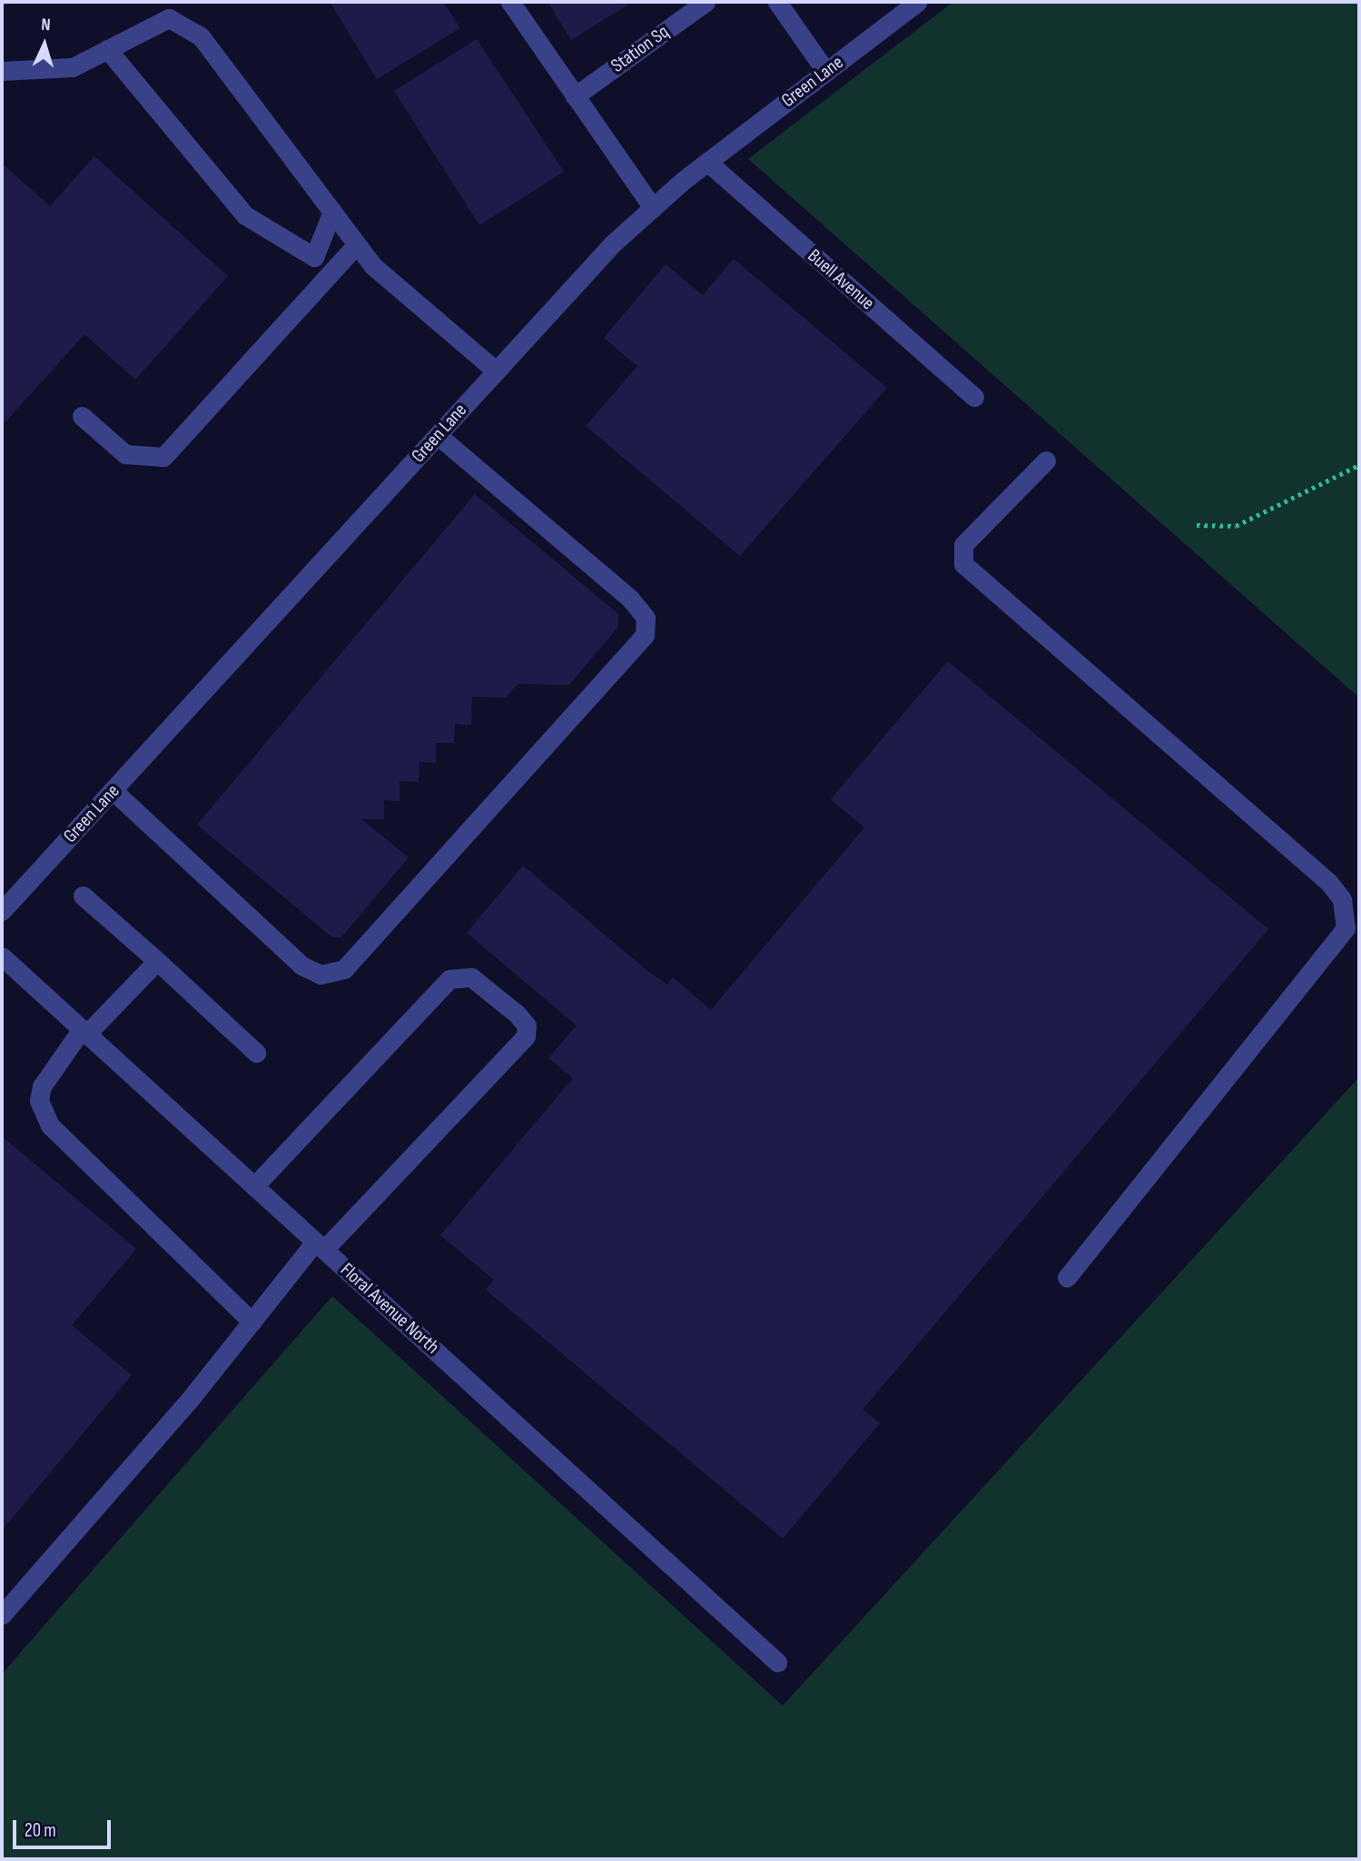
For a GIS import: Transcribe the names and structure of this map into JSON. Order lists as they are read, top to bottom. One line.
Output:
{"streets":{"street":["Station Sq","Green Lane","Buell Avenue","Floral Avenue North"]},"crossings":[["Green Lane","Buell Avenue"]],"scale_bar":"20 m","north":"top"}
